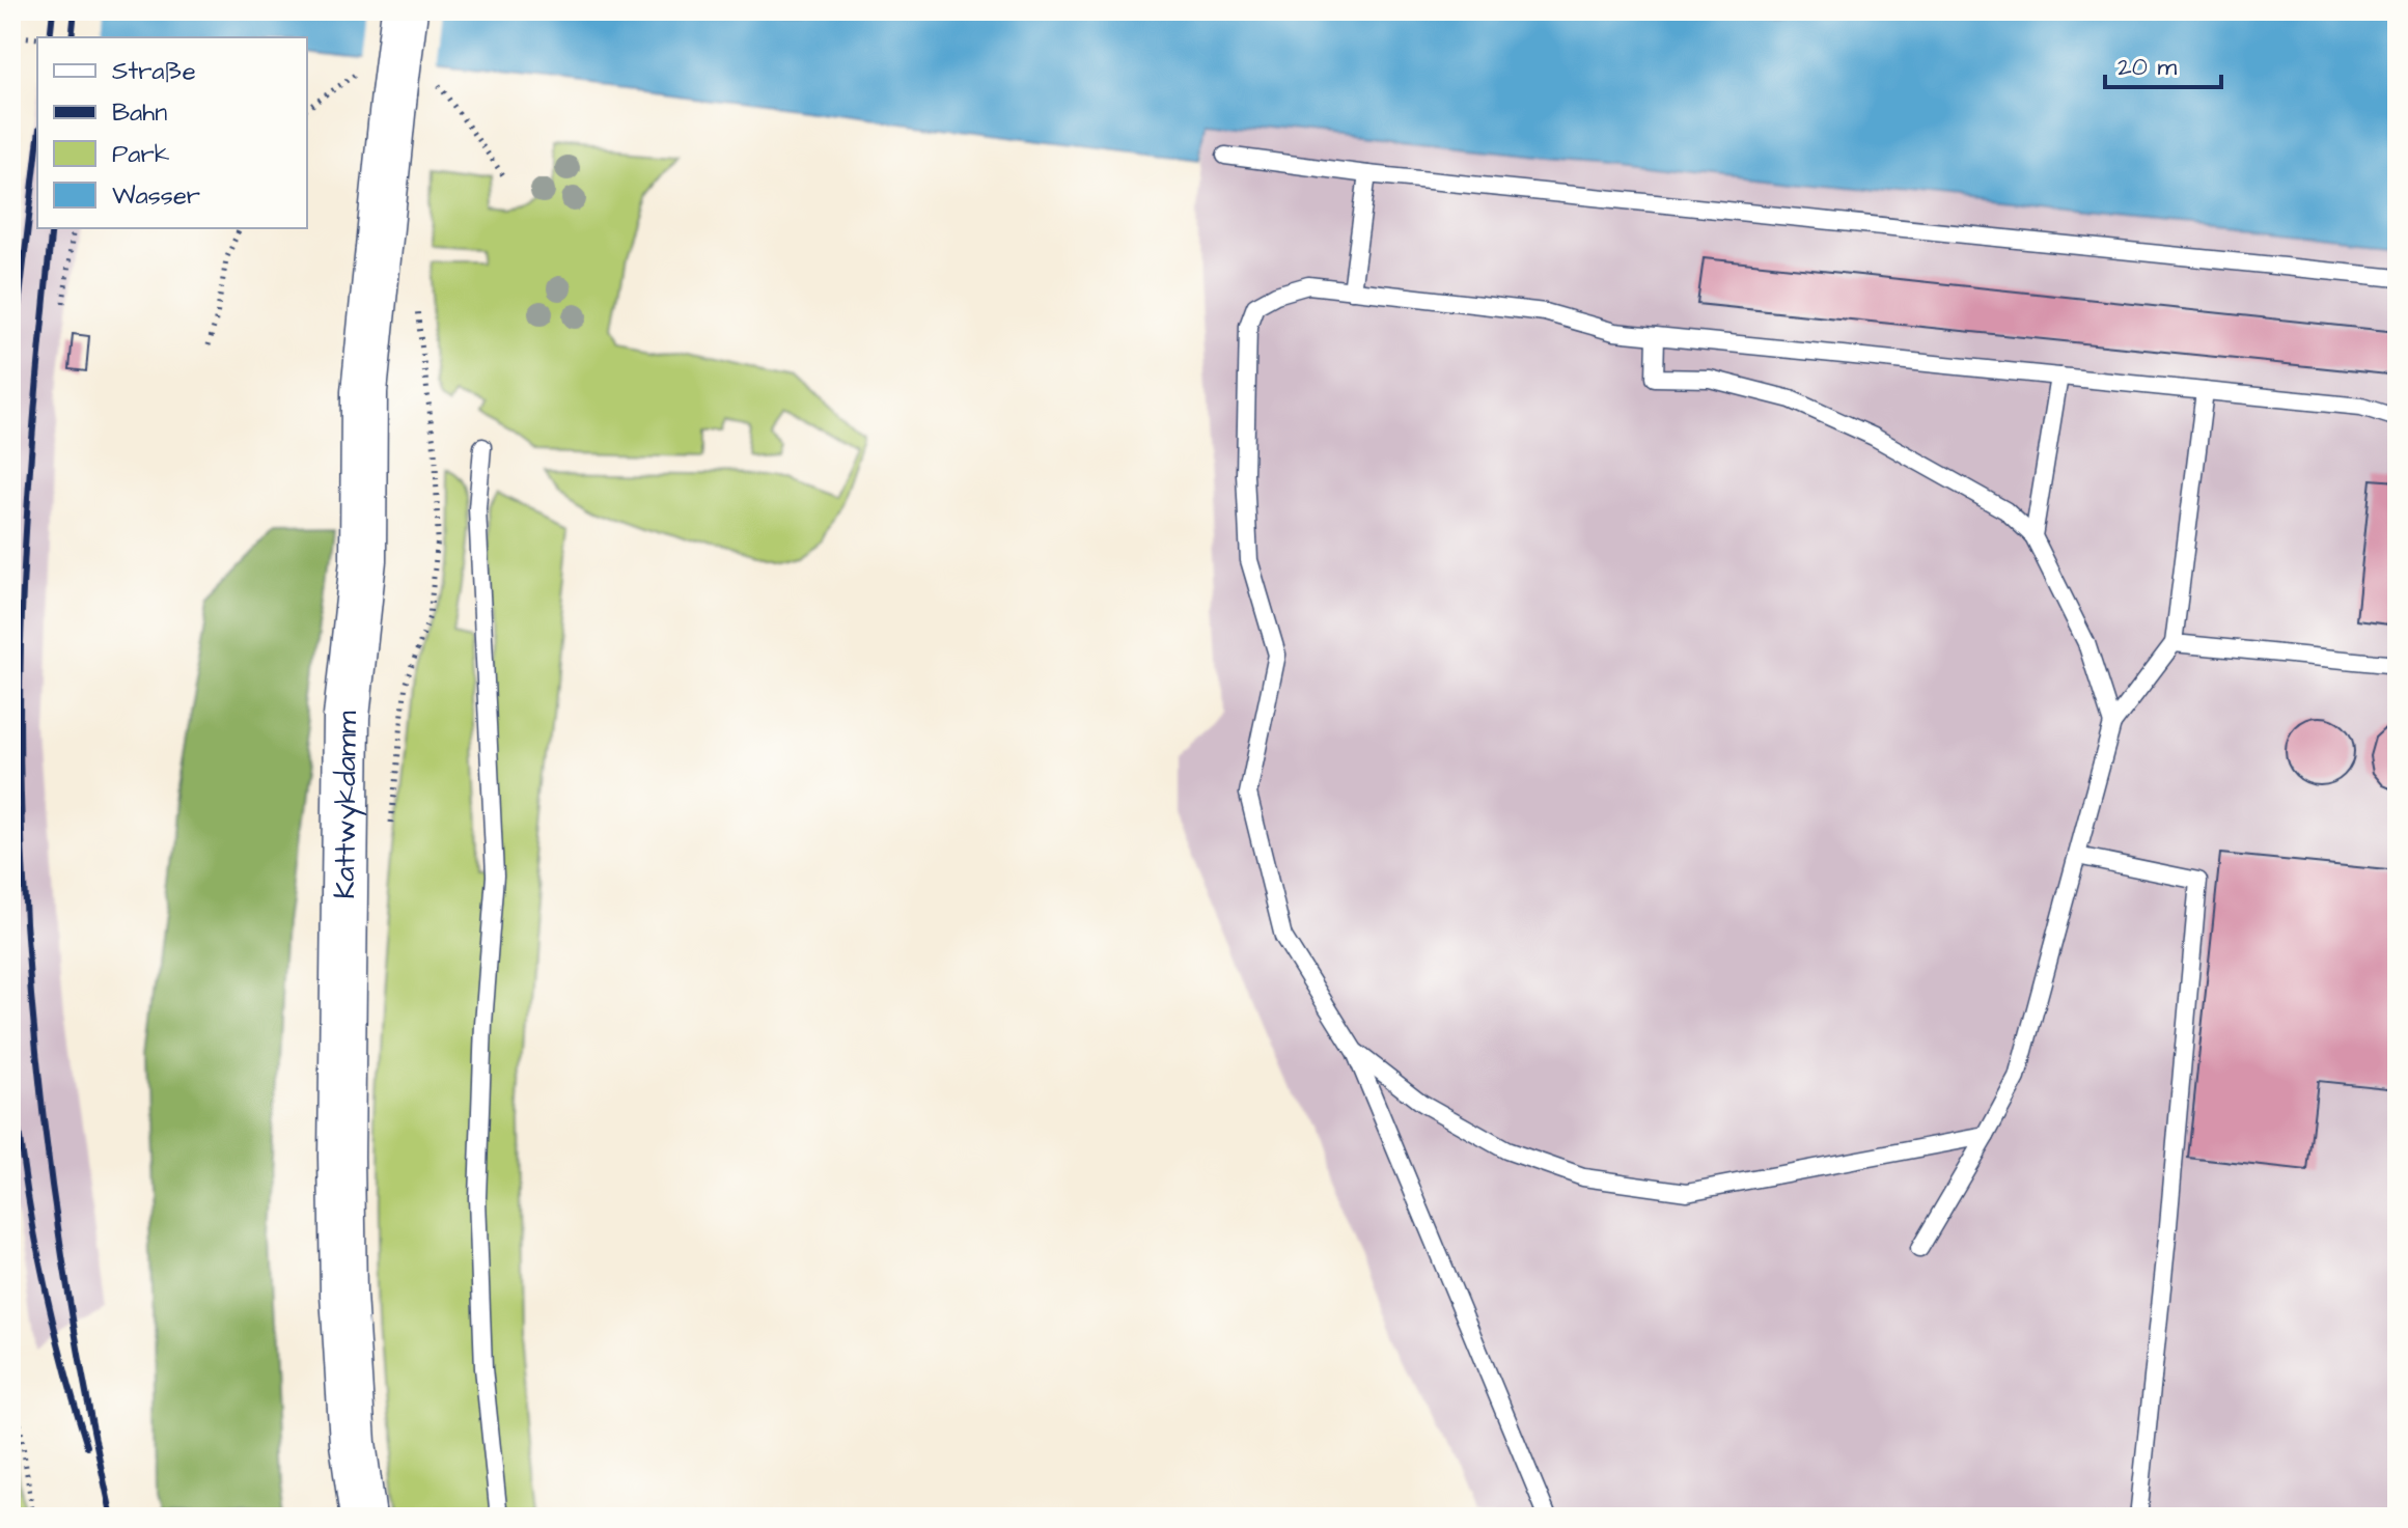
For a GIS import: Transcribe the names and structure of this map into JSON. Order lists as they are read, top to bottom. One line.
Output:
{"streets":{"main road":["Kattwykdamm"]},"legend":["Straße","Bahn","Park","Wasser"],"scale_bar":"20 m"}
